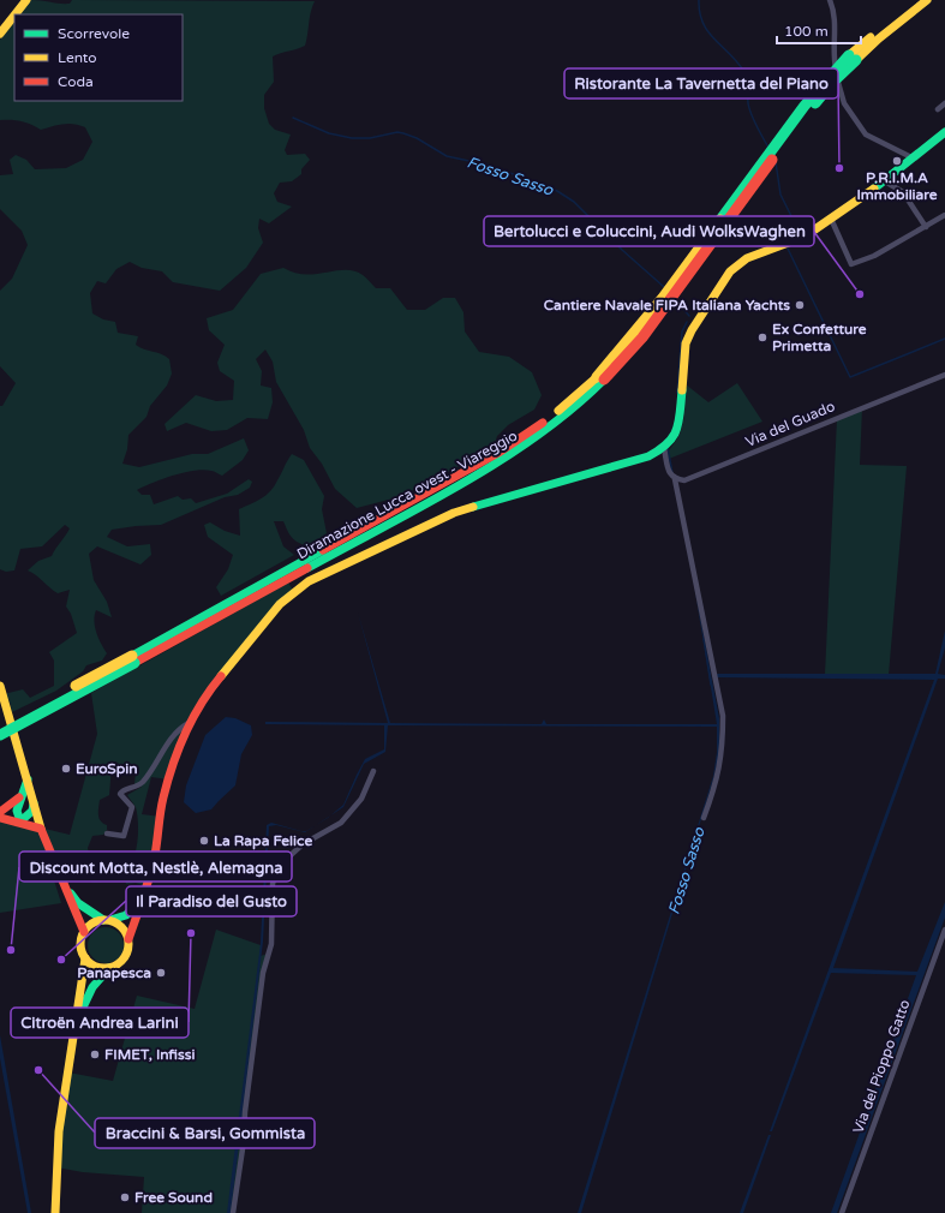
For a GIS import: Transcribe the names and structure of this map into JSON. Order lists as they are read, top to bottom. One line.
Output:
{"streets":{"main road":["Diramazione Lucca ovest - Viareggio"],"street":["Via del Guado","Via del Pioppo Gatto"]},"water":["Fosso Sasso"],"places":["P.R.I.M.A Immobiliare","Ristorante La Tavernetta del Piano","Bertolucci e Coluccini, Audi WolksWaghen","Cantiere Navale FIPA Italiana Yachts","Ex Confetture Primetta","EuroSpin","La Rapa Felice","Citroën Andrea Larini","Discount Motta, Nestlè, Alemagna","Il Paradiso del Gusto","Panapesca","FIMET, Infissi","Braccini & Barsi, Gommista","Free Sound"],"legend":["Scorrevole","Lento","Coda"],"scale_bar":"100 m"}
